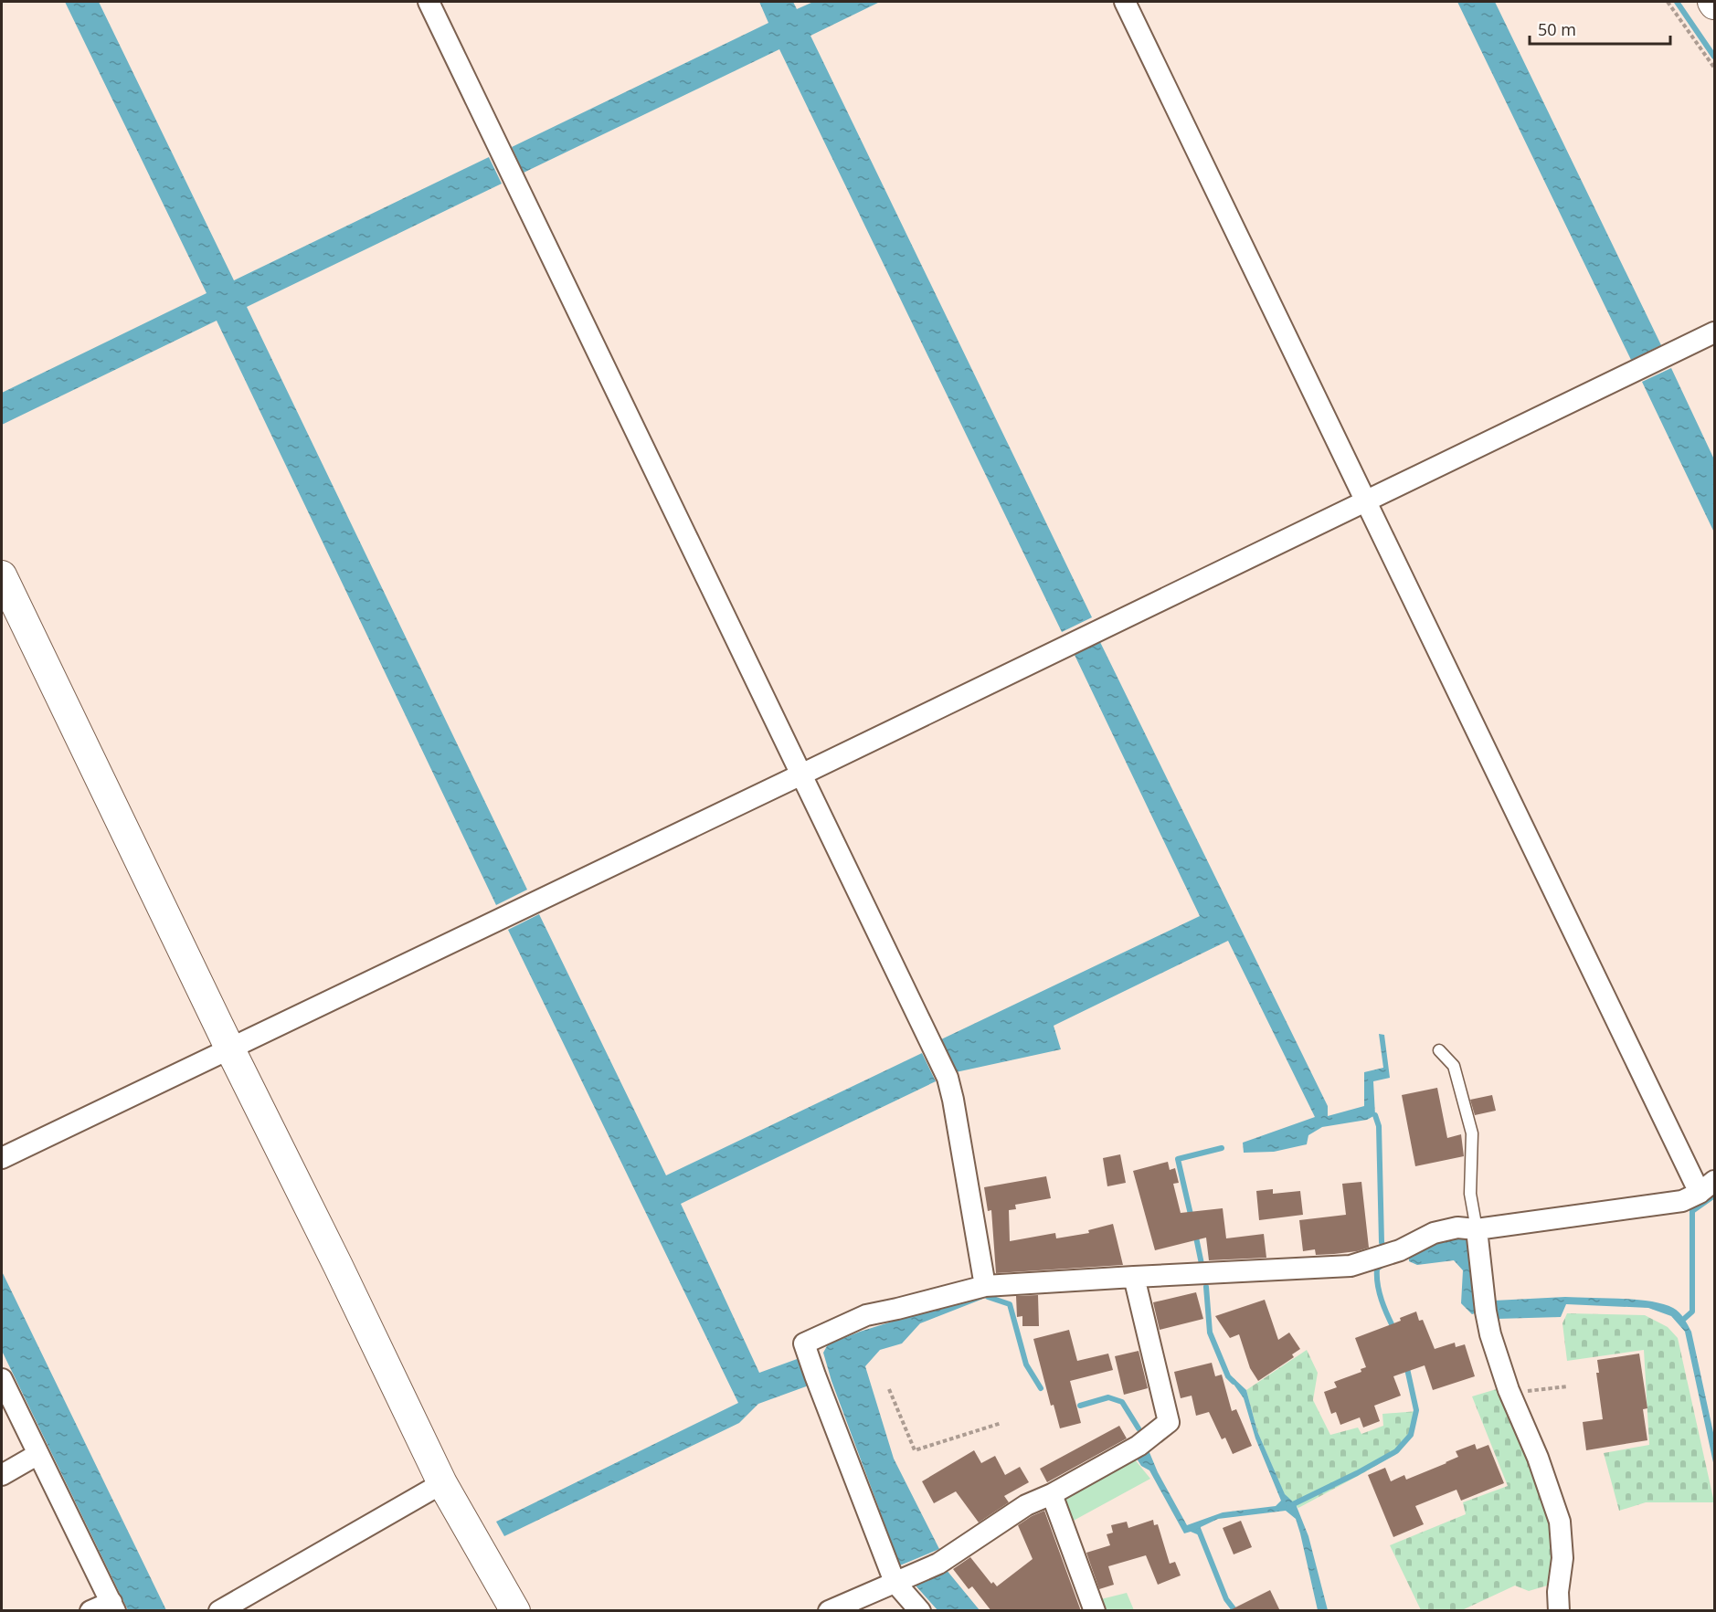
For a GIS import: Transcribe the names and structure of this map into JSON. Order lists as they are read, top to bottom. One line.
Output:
{"scale_bar":"50 m"}
